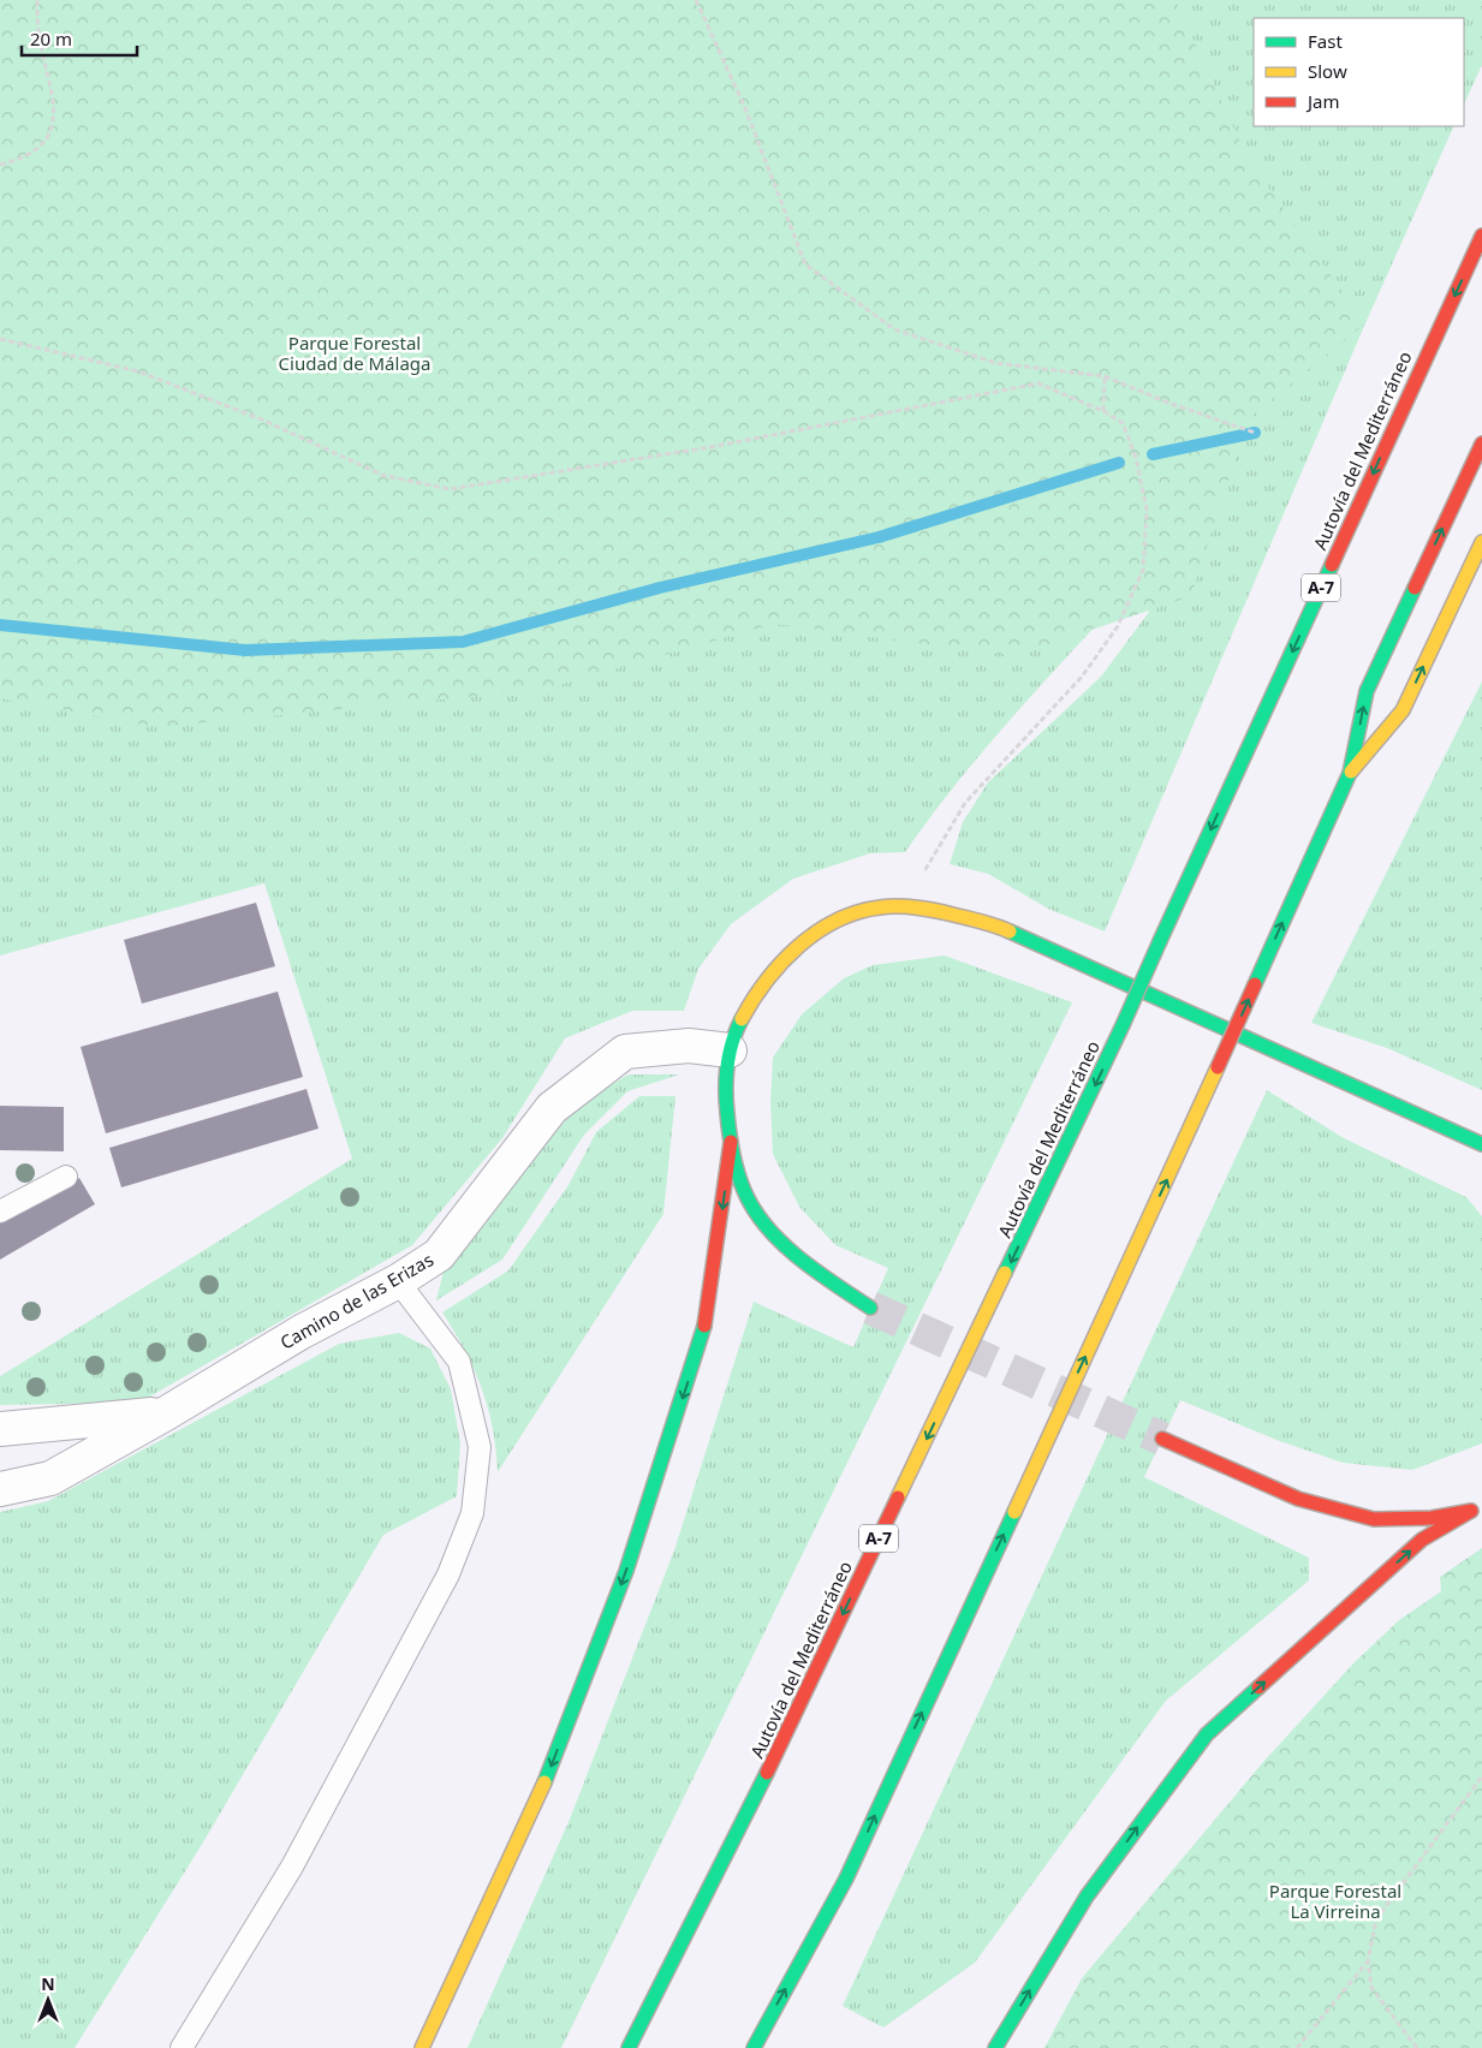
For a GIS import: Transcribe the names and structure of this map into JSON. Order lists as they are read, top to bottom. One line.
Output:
{"streets":{"main road":["Autovía del Mediterráneo","A-7"],"street":["Camino de las Erizas"]},"parks":["Parque Forestal Ciudad de Málaga","Parque Forestal La Virreina"],"legend":["Fast","Slow","Jam"],"scale_bar":"20 m","north":"top"}
